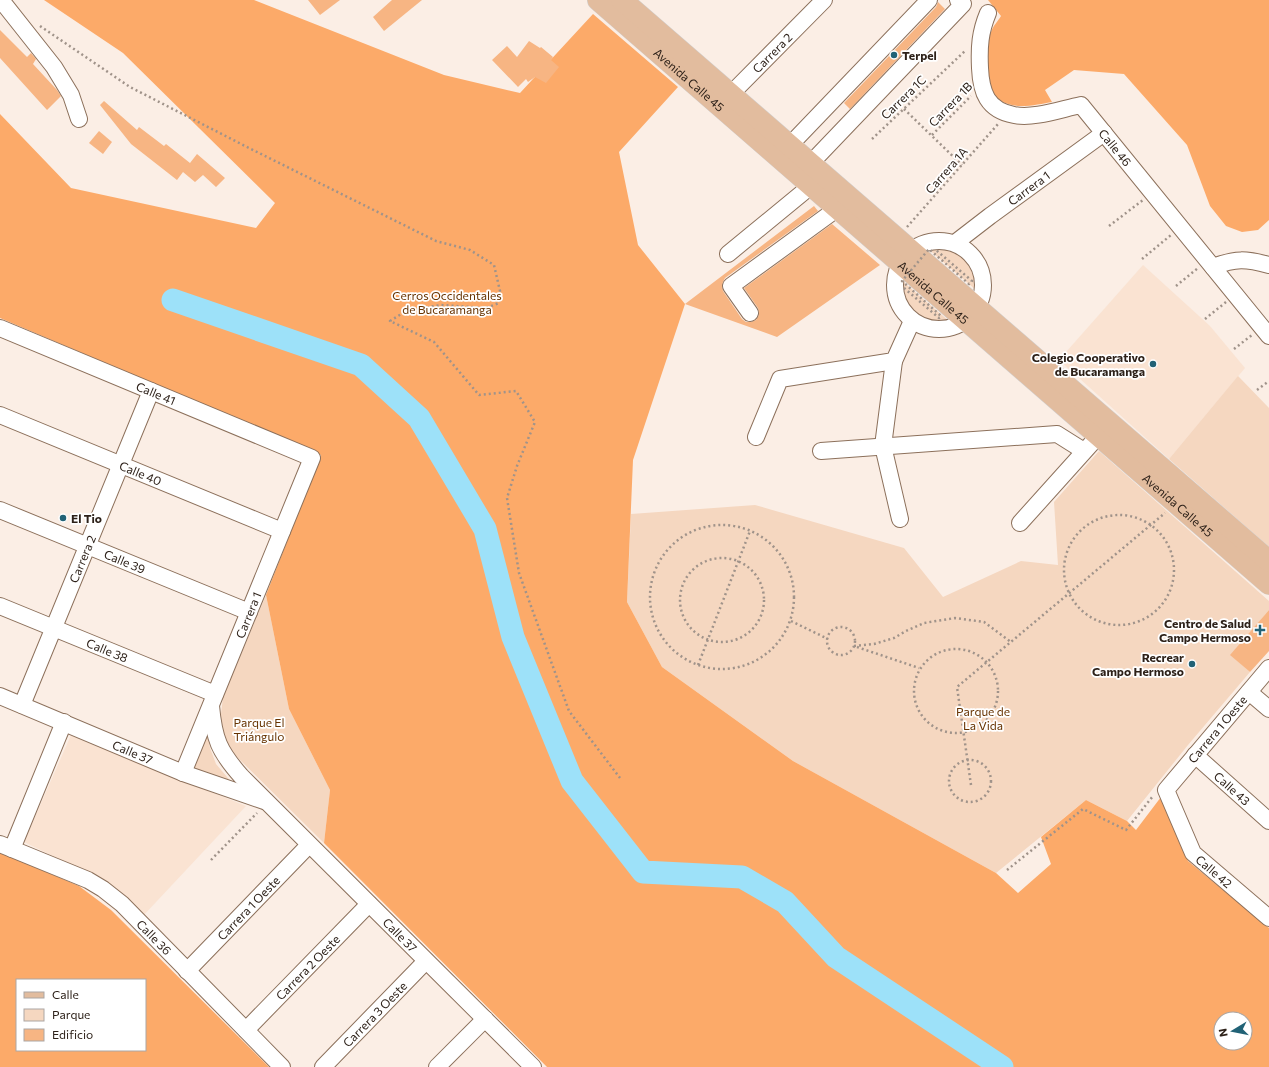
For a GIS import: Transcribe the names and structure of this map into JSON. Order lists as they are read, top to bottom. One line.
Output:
{"streets":{"main road":["Avenida Calle 45"],"street":["Carrera 2","Calle 46","Carrera 1","Calle 41","Calle 40","Calle 39","Calle 38","Carrera 1 Oeste","Calle 37","Calle 43","Calle 42","Calle 36","Carrera 2 Oeste","Carrera 3 Oeste"],"path":["Carrera 1C","Carrera 1B","Carrera 1A"]},"crossings":[["Carrera 2","Avenida Calle 45"],["Carrera 2","Calle 41"],["Carrera 2","Calle 40"],["Carrera 2","Calle 39"],["Carrera 2","Calle 38"],["Carrera 2","Calle 37"],["Avenida Calle 45","Carrera 1A"],["Carrera 1C","Calle 46"],["Carrera 1B","Calle 46"],["Calle 46","Carrera 1A"],["Calle 46","Carrera 1"],["Carrera 1","Calle 41"],["Carrera 1","Calle 40"],["Carrera 1","Calle 39"],["Carrera 1","Calle 38"],["Carrera 1","Calle 37"],["Calle 38","Calle 37"],["Carrera 1 Oeste","Calle 37"],["Carrera 1 Oeste","Calle 43"],["Carrera 1 Oeste","Calle 42"],["Carrera 1 Oeste","Calle 36"],["Calle 37","Carrera 2 Oeste"],["Calle 37","Carrera 3 Oeste"],["Calle 36","Carrera 2 Oeste"]],"parks":["Cerros Occidentales de Bucaramanga","Parque de La Vida","Parque El Triángulo"],"places":{"other":["Terpel","Colegio Cooperativo de Bucaramanga","El Tio","Recrear Campo Hermoso"],"health":["Centro de Salud Campo Hermoso"]},"legend":["Calle","Parque","Edificio"],"north":"left"}
